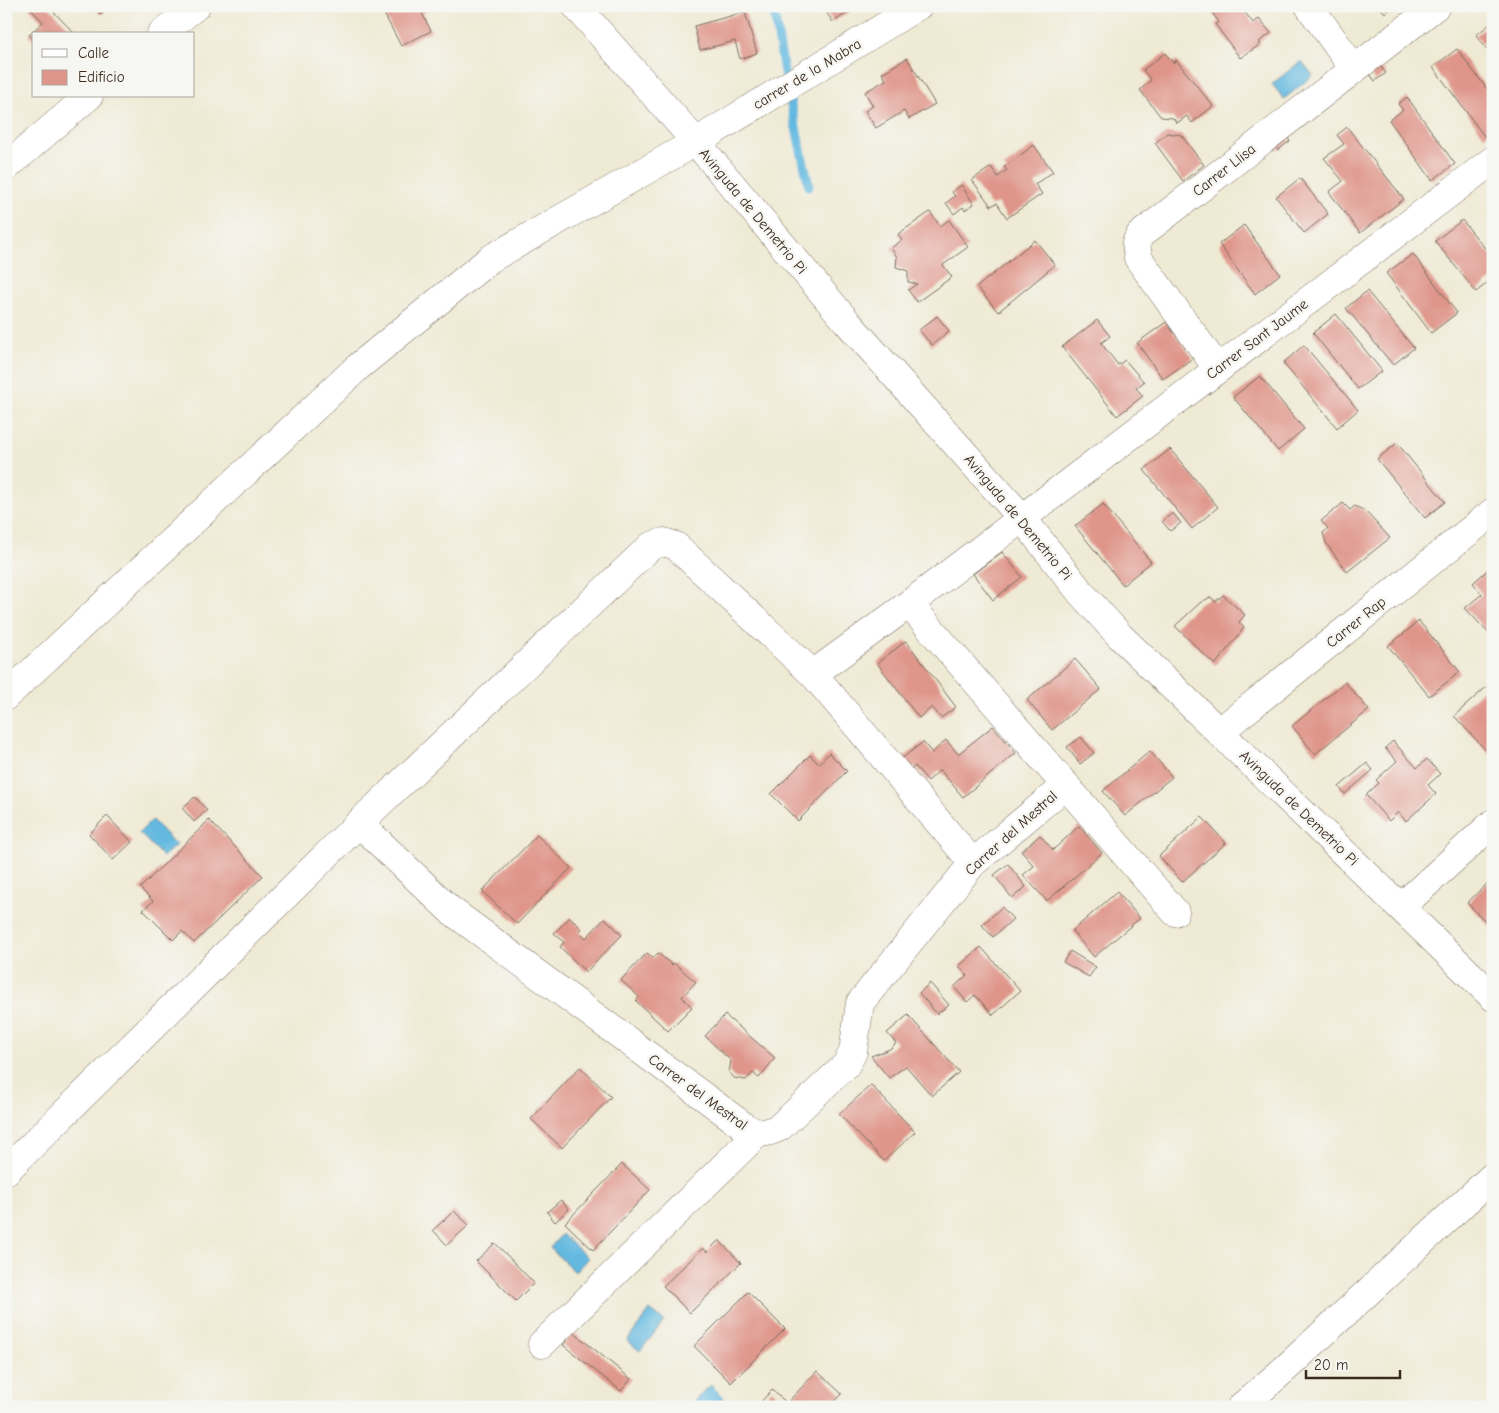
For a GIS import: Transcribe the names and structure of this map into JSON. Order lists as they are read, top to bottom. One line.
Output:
{"streets":{"street":["carrer de la Mabra","Carrer Llisa","Avinguda de Demetrio Pi","Carrer Sant Jaume","Carrer Rap","Carrer del Mestral"]},"crossings":[["carrer de la Mabra","Avinguda de Demetrio Pi"],["Carrer Llisa","Carrer Sant Jaume"],["Avinguda de Demetrio Pi","Carrer Sant Jaume"],["Avinguda de Demetrio Pi","Carrer Rap"]],"legend":["Calle","Edificio"],"scale_bar":"20 m"}
